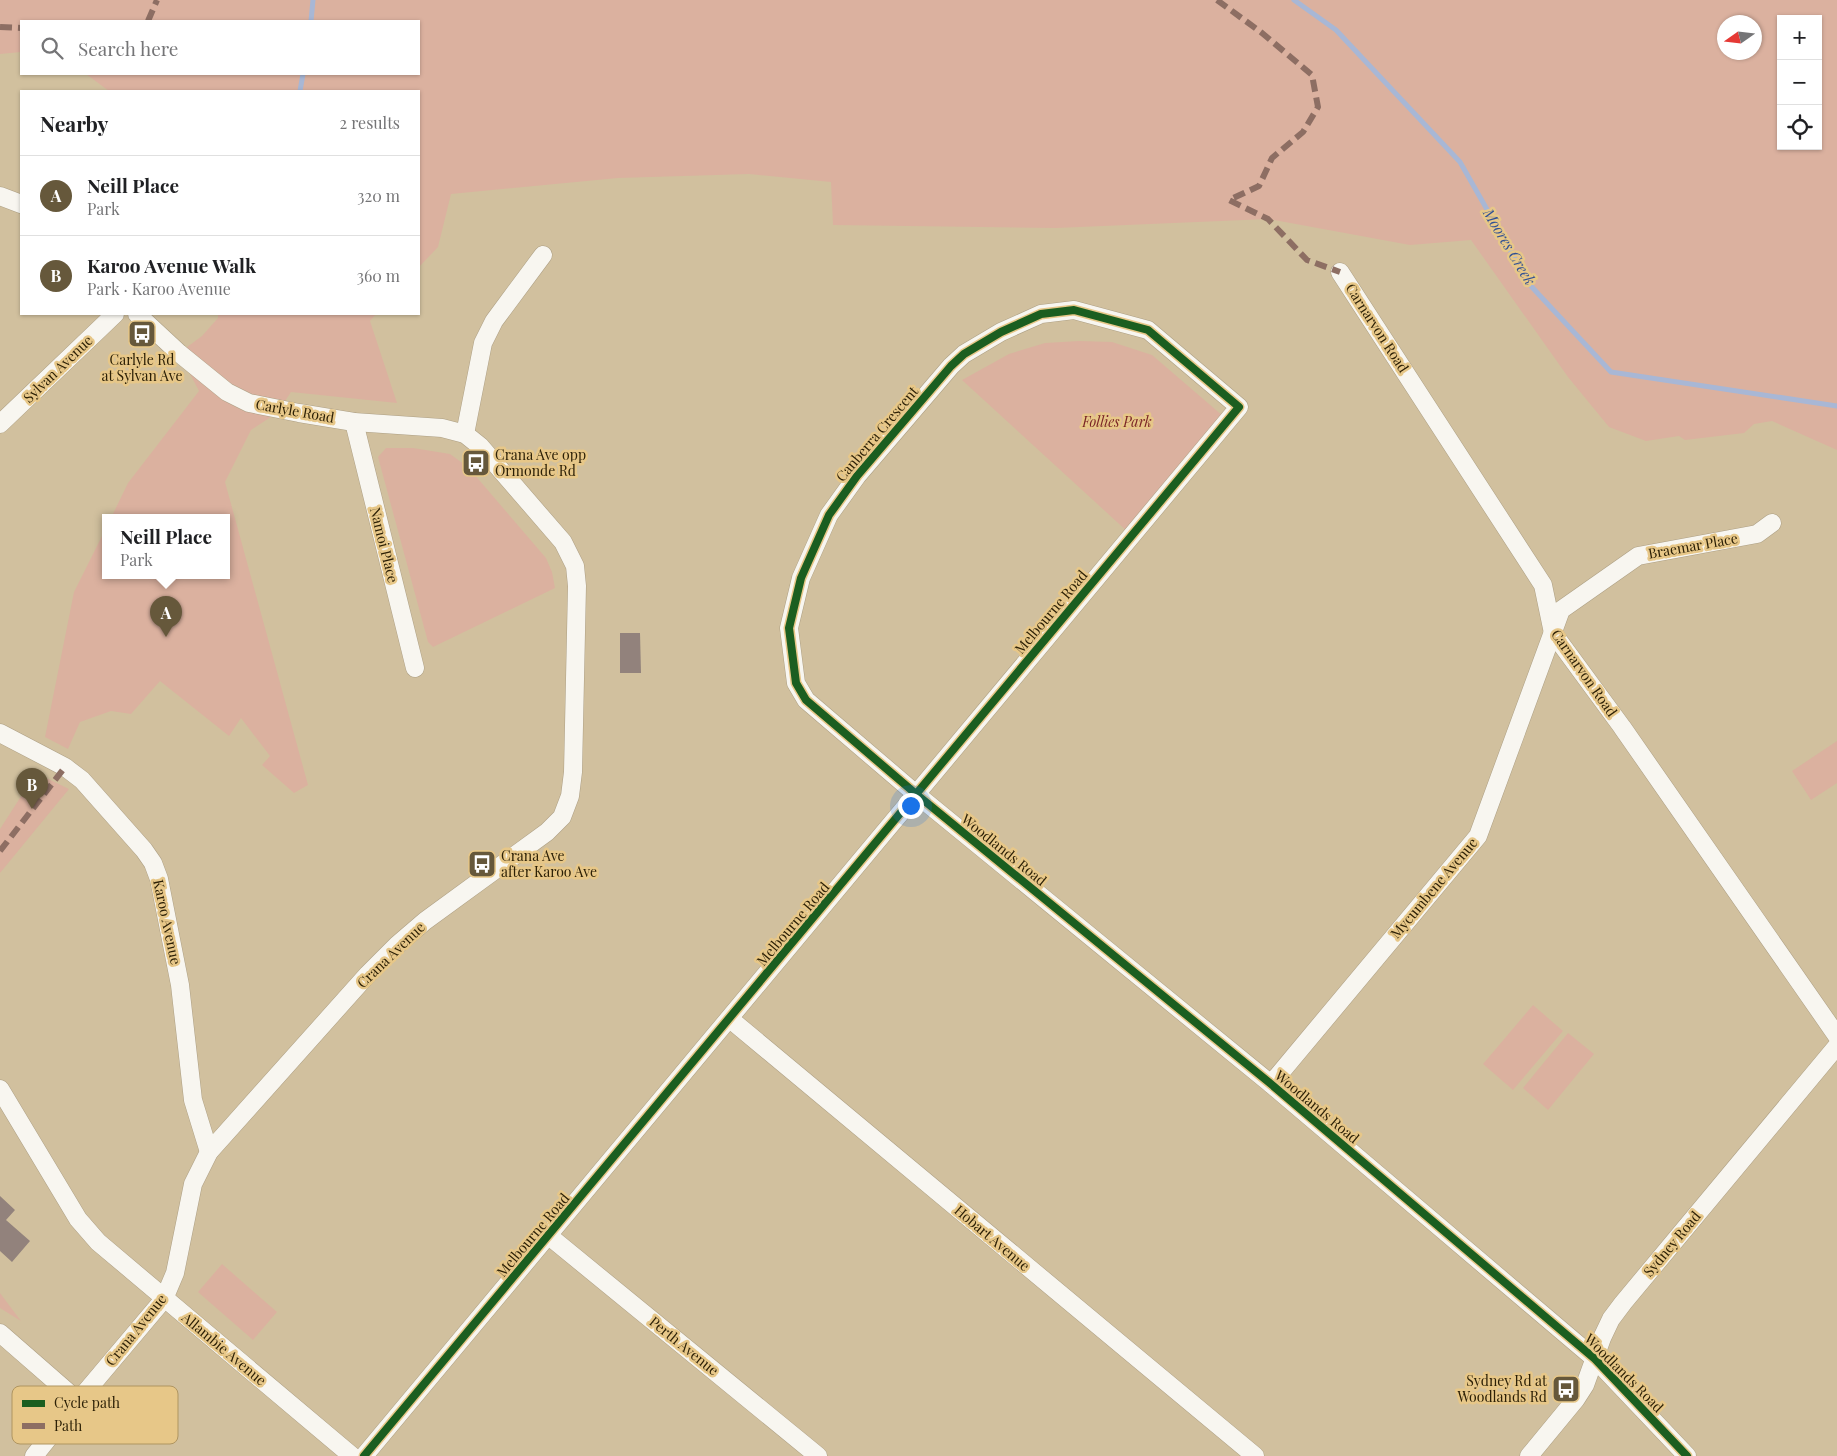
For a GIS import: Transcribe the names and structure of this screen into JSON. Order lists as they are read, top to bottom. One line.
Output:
{"streets":{"street":["Carnarvon Road","Sylvan Avenue","Carlyle Road","Canberra Crescent","Namoi Place","Braemar Place","Melbourne Road","Woodlands Road","Mycumbene Avenue","Karoo Avenue","Crana Avenue","Hobart Avenue","Sydney Road","Perth Avenue","Allambie Avenue"]},"crossings":[["Carnarvon Road","Braemar Place"],["Carnarvon Road","Mycumbene Avenue"],["Carlyle Road","Namoi Place"],["Carlyle Road","Crana Avenue"],["Canberra Crescent","Melbourne Road"],["Canberra Crescent","Woodlands Road"],["Braemar Place","Mycumbene Avenue"],["Melbourne Road","Woodlands Road"],["Melbourne Road","Hobart Avenue"],["Melbourne Road","Perth Avenue"],["Melbourne Road","Allambie Avenue"],["Woodlands Road","Mycumbene Avenue"],["Woodlands Road","Sydney Road"],["Karoo Avenue","Crana Avenue"],["Crana Avenue","Allambie Avenue"]],"water":["Moores Creek"],"parks":["Follies Park"],"places":{"bus stop":["Carlyle Rd at Sylvan Ave","Crana Ave opp Ormonde Rd","Crana Ave after Karoo Ave","Sydney Rd at Woodlands Rd"]},"legend":["Cycle path","Path"],"north":"left","page":{"map_buttons":["+","−"],"search":"Search here","heading":["Nearby","2 results"],"list":[{"mark":"A","name":"Neill Place","note":"Park","value":"320 m"},{"mark":"B","name":"Karoo Avenue Walk","note":"Park · Karoo Avenue","value":"360 m"}],"popup":["Neill Place","Park"],"pins":["A","B"]}}
